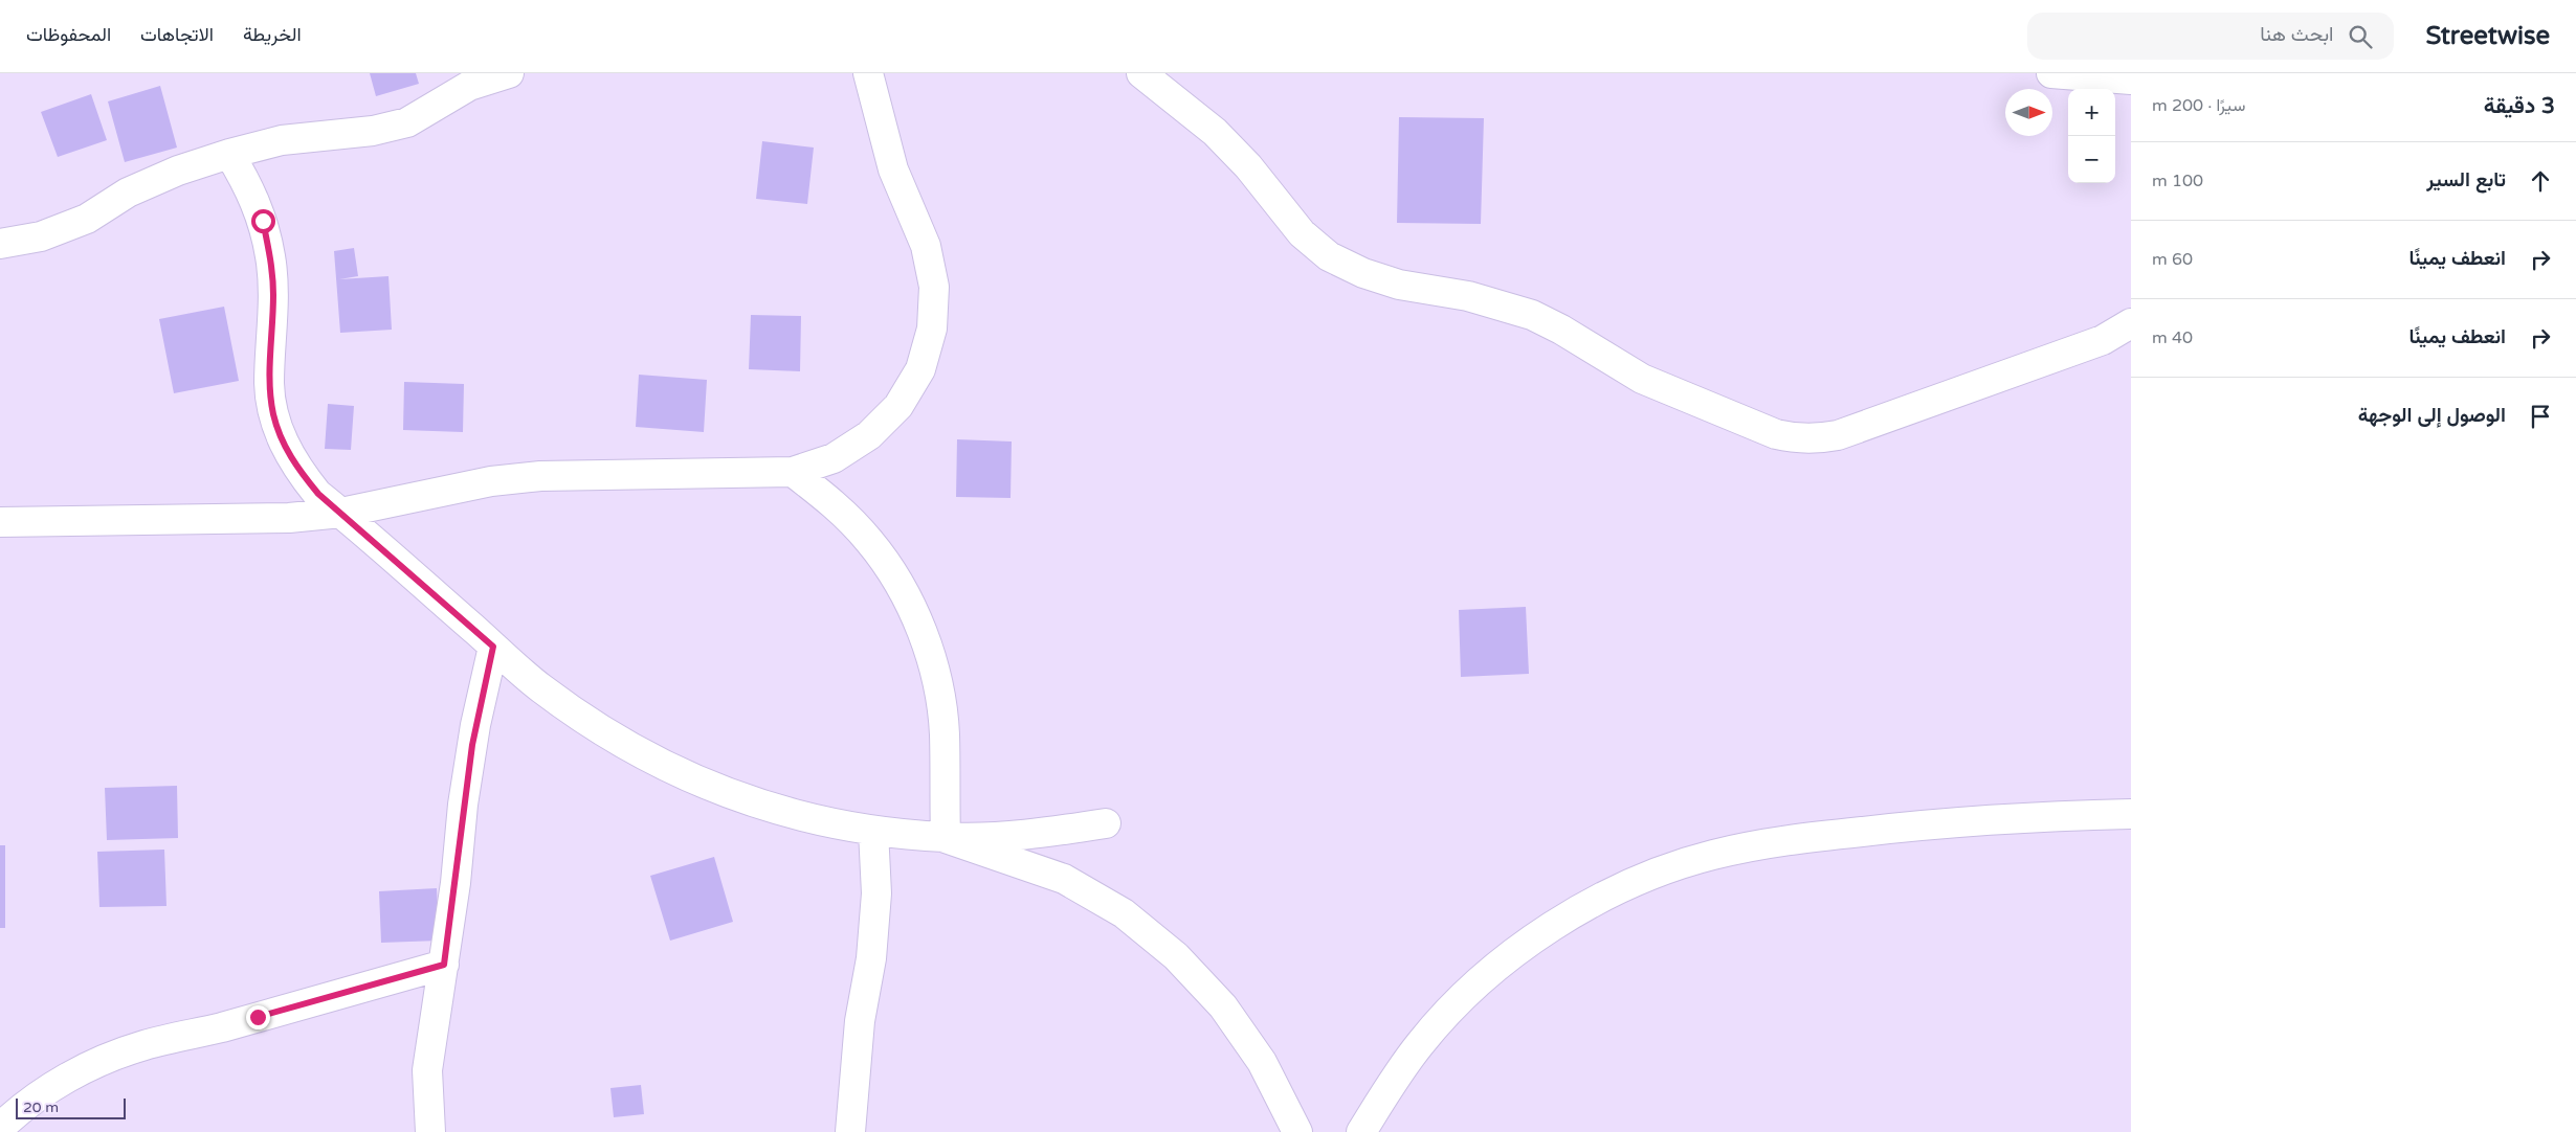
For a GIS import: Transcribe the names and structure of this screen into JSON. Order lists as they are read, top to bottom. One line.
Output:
{"scale_bar":"20 m","north":"right","page":{"header":"Streetwise","search":"ابحث هنا","nav":["الخريطة","الاتجاهات","المحفوظات"],"heading":["3 دقيقة","سيرًا · 200 m"],"map_buttons":["+","−"],"list":[["تابع السير","100 m"],["انعطف يمينًا","60 m"],["انعطف يمينًا","40 m"],"الوصول إلى الوجهة"],"scale":"20 m"}}
